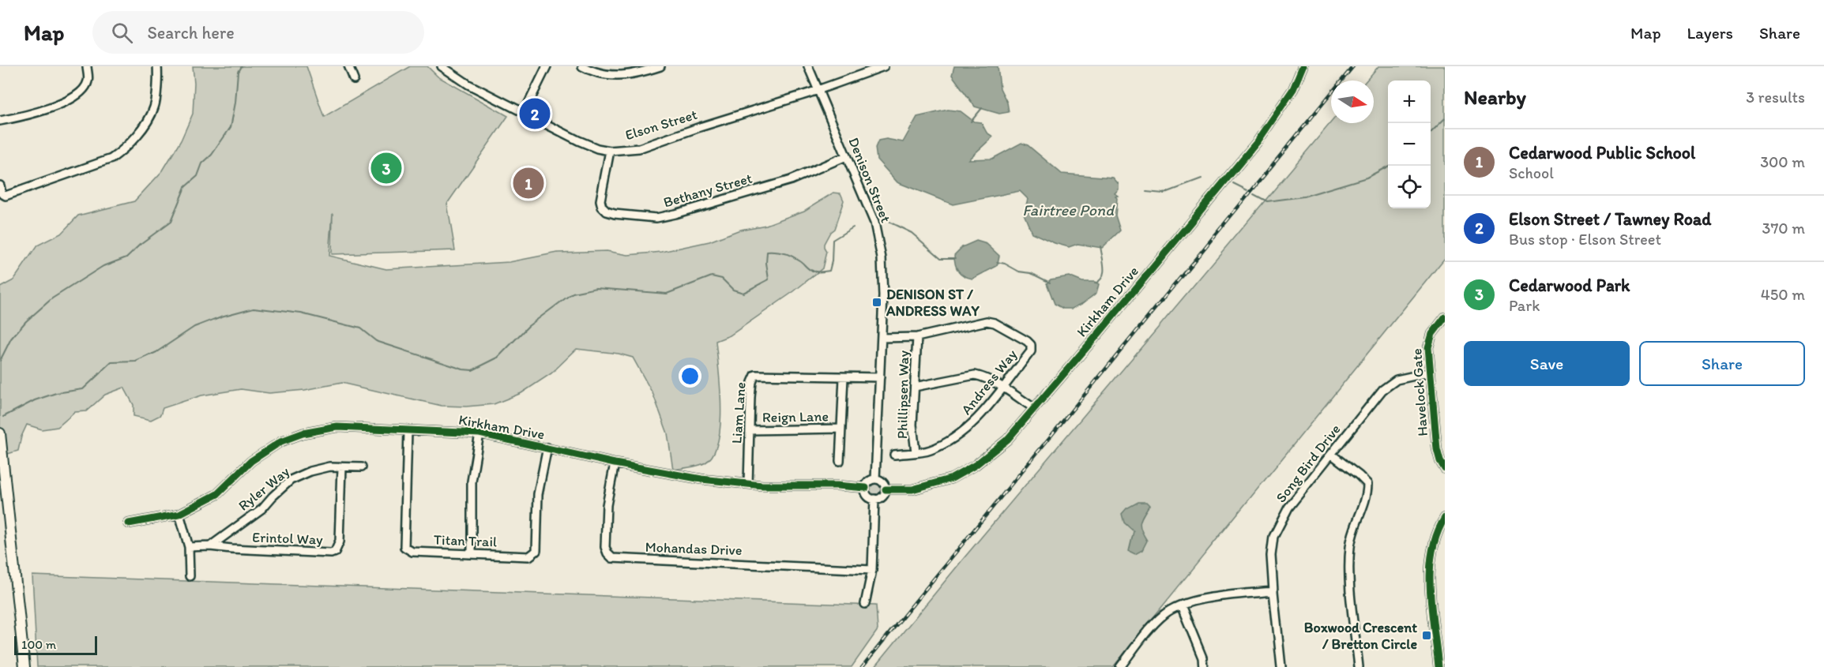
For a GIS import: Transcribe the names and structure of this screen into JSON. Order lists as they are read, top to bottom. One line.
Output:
{"streets":{"street":["Elson Street","Denison Street","Bethany Street","Kirkham Drive","Andress Way","Havelock Gate","Phillipsen Way","Liam Lane","Reign Lane","Song Bird Drive","Ryler Way","Erintol Way","Titan Trail","Mohandas Drive"]},"crossings":[["Elson Street","Denison Street"],["Elson Street","Bethany Street"],["Denison Street","Bethany Street"],["Denison Street","Kirkham Drive"],["Denison Street","Andress Way"],["Kirkham Drive","Liam Lane"],["Kirkham Drive","Titan Trail"],["Kirkham Drive","Mohandas Drive"],["Andress Way","Phillipsen Way"],["Havelock Gate","Song Bird Drive"],["Liam Lane","Reign Lane"],["Ryler Way","Erintol Way"]],"water":["Fairtree Pond"],"places":{"transit":["DENISON ST / ANDRESS WAY","Boxwood Crescent / Bretton Circle"]},"scale_bar":"100 m","north":"right","page":{"header":"Map","search":"Search here","nav":["Map","Layers","Share"],"heading":["Nearby","3 results"],"map_buttons":["+","−"],"pins":["2","3","1"],"list":[{"mark":"1","name":"Cedarwood Public School","note":"School","value":"300 m"},{"mark":"2","name":"Elson Street / Tawney Road","note":"Bus stop · Elson Street","value":"370 m"},{"mark":"3","name":"Cedarwood Park","note":"Park","value":"450 m"}],"buttons":["Save","Share"],"scale":"100 m"}}
